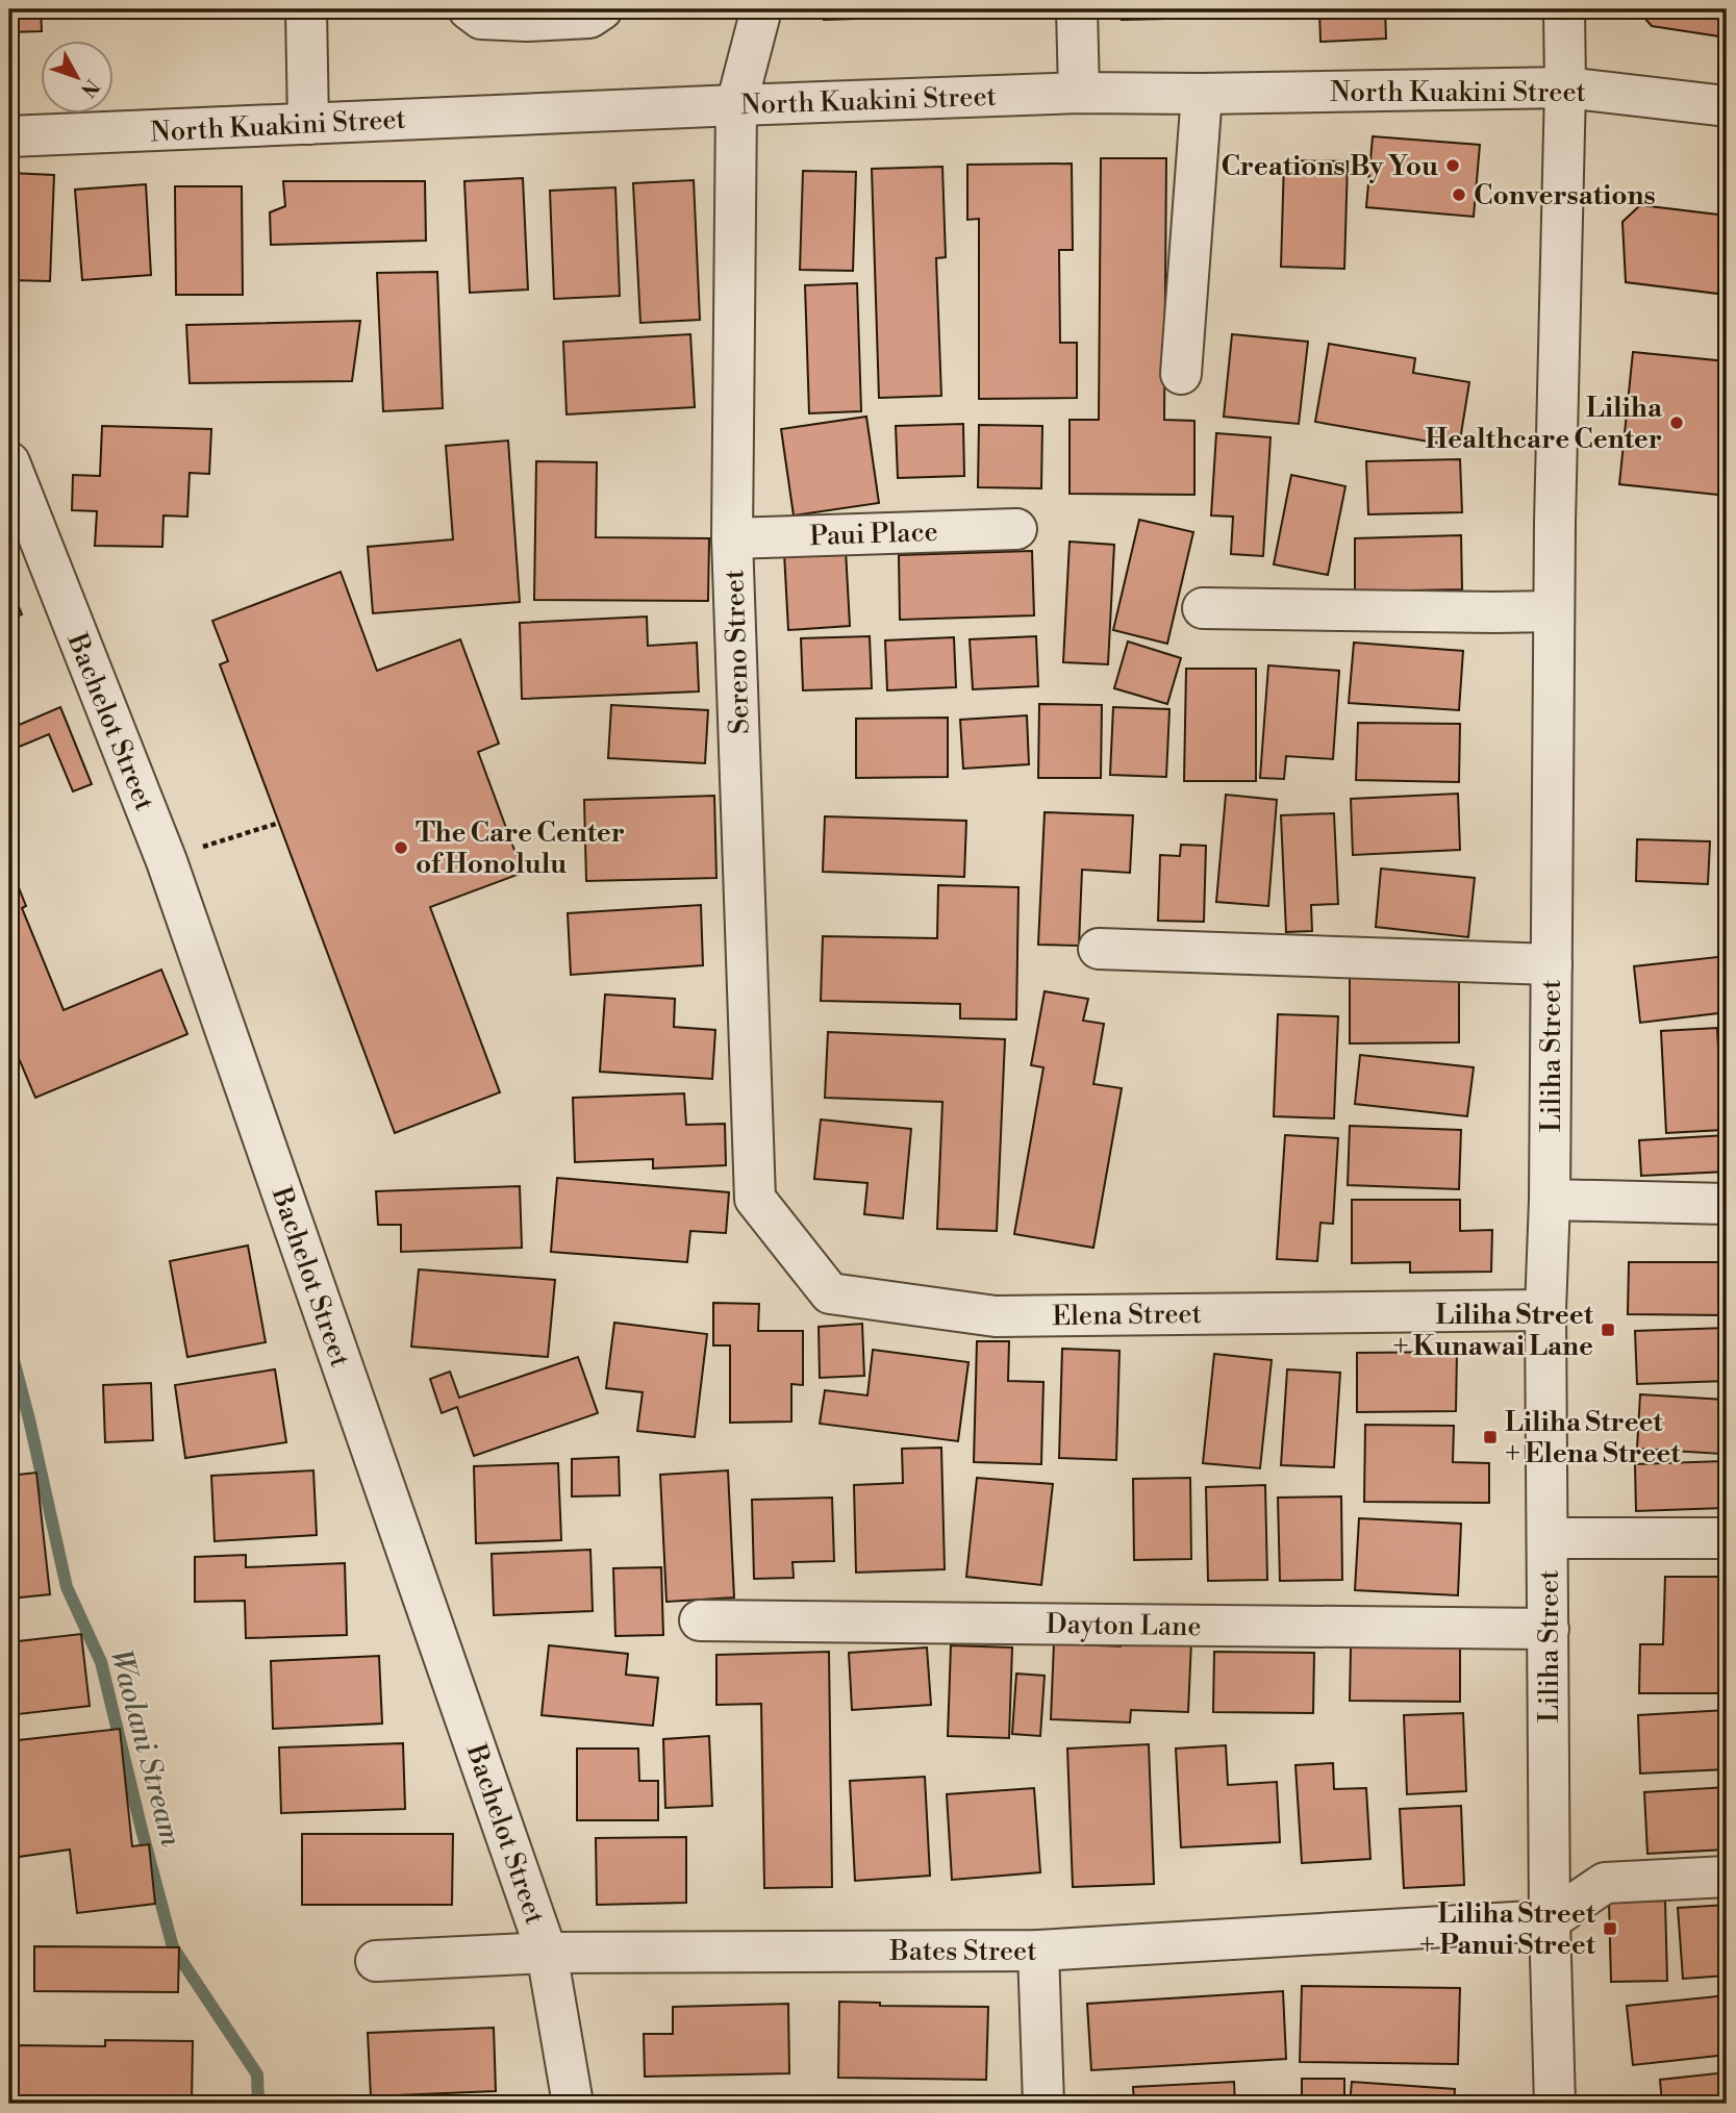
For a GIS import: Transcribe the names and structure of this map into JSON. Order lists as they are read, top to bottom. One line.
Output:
{"streets":{"street":["North Kuakini Street","Paui Place","Sereno Street","Bachelot Street","Liliha Street","Elena Street","Dayton Lane","Bates Street"]},"crossings":[["North Kuakini Street","Sereno Street"],["North Kuakini Street","Liliha Street"],["Paui Place","Sereno Street"],["Sereno Street","Elena Street"],["Bachelot Street","Bates Street"],["Liliha Street","Elena Street"],["Liliha Street","Dayton Lane"],["Liliha Street","Bates Street"]],"water":["Waolani Stream"],"places":{"other":["Creations By You","Conversations","Liliha Healthcare Center","The Care Center of Honolulu"],"transit":["Liliha Street + Kunawai Lane","Liliha Street + Elena Street","Liliha Street + Panui Street"]},"north":"bottom right"}
